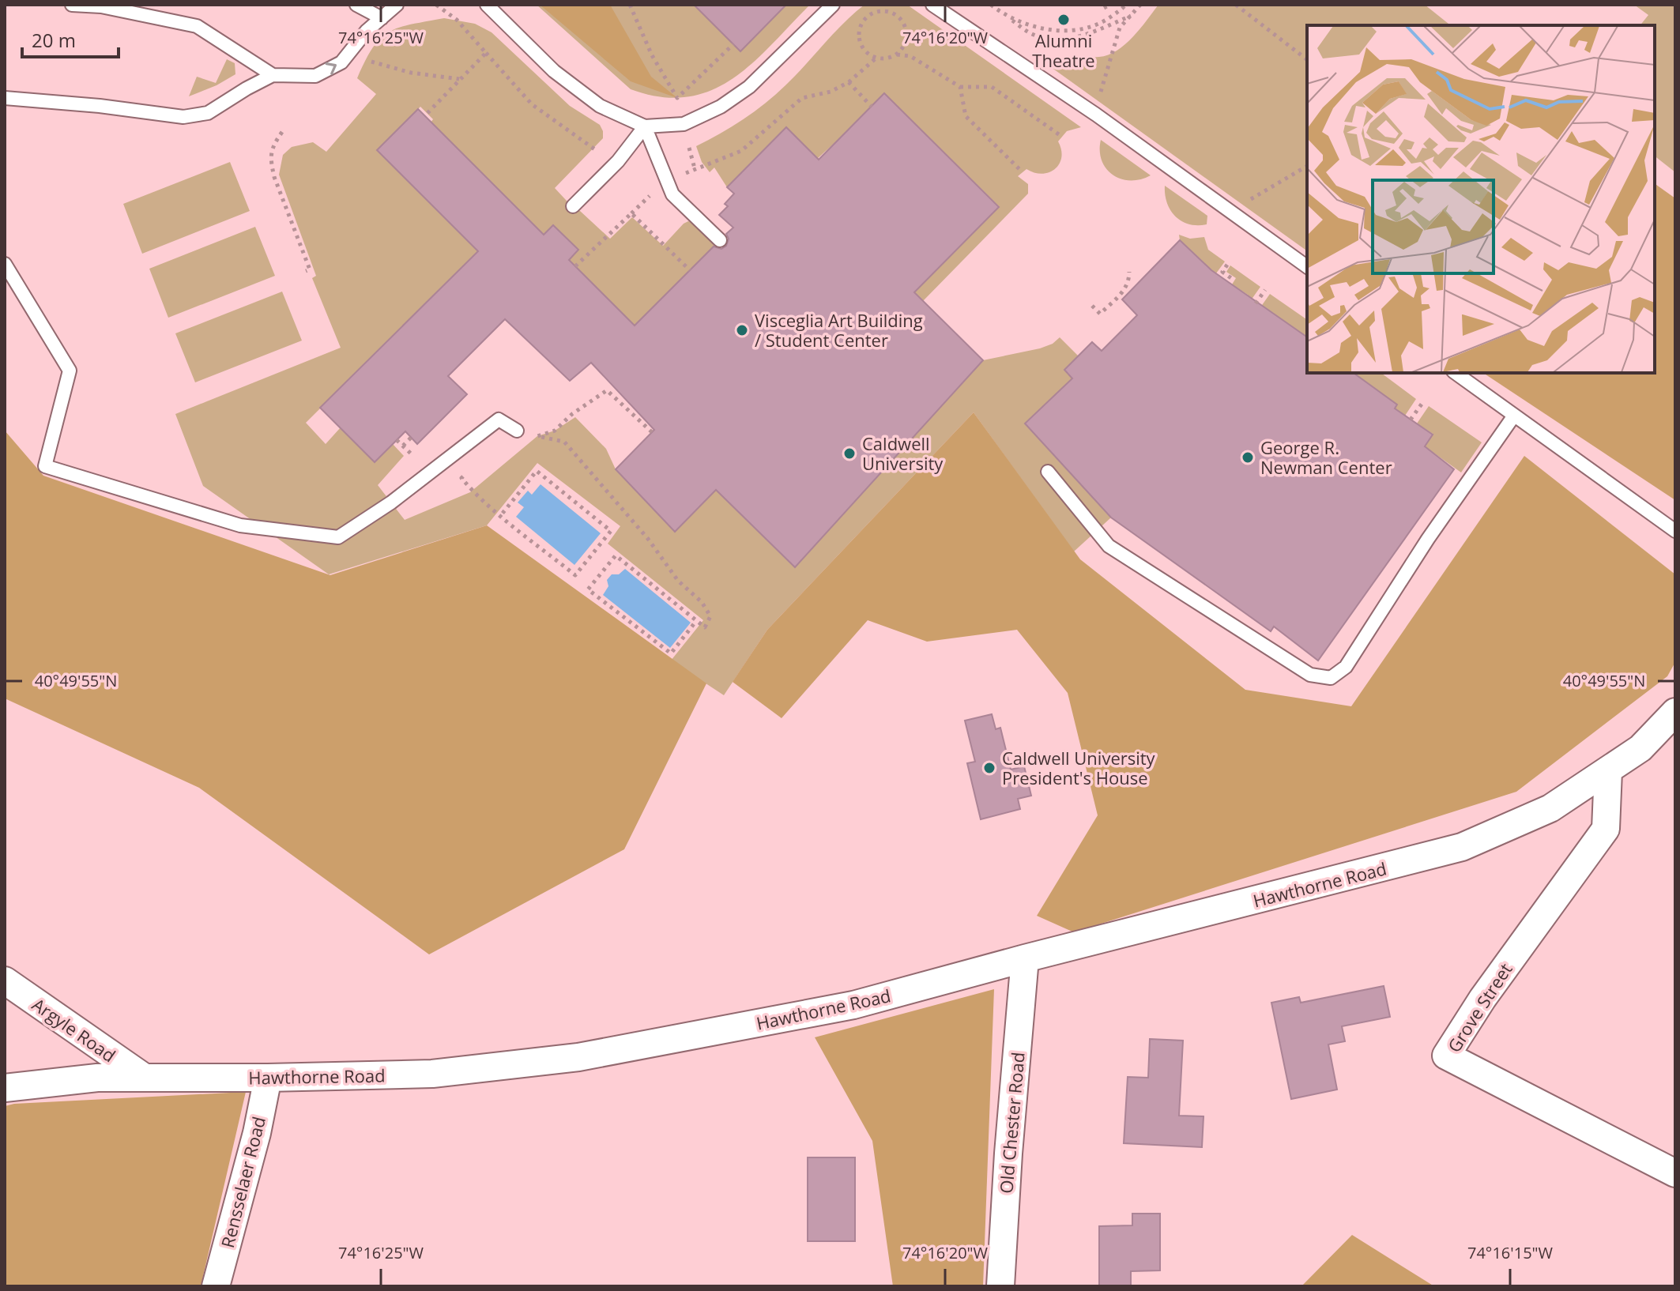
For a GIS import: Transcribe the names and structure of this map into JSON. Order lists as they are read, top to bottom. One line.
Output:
{"streets":{"street":["Hawthorne Road","Grove Street","Argyle Road","Old Chester Road","Rensselaer Road"]},"crossings":[["Hawthorne Road","Grove Street"],["Hawthorne Road","Argyle Road"],["Hawthorne Road","Old Chester Road"],["Hawthorne Road","Rensselaer Road"]],"places":["Alumni Theatre","Visceglia Art Building / Student Center","Caldwell University","George R. Newman Center","Caldwell University President's House"],"scale_bar":"20 m","coordinates":["74°16'25\"W","74°16'20\"W","40°49'55\"N","74°16'15\"W"]}
